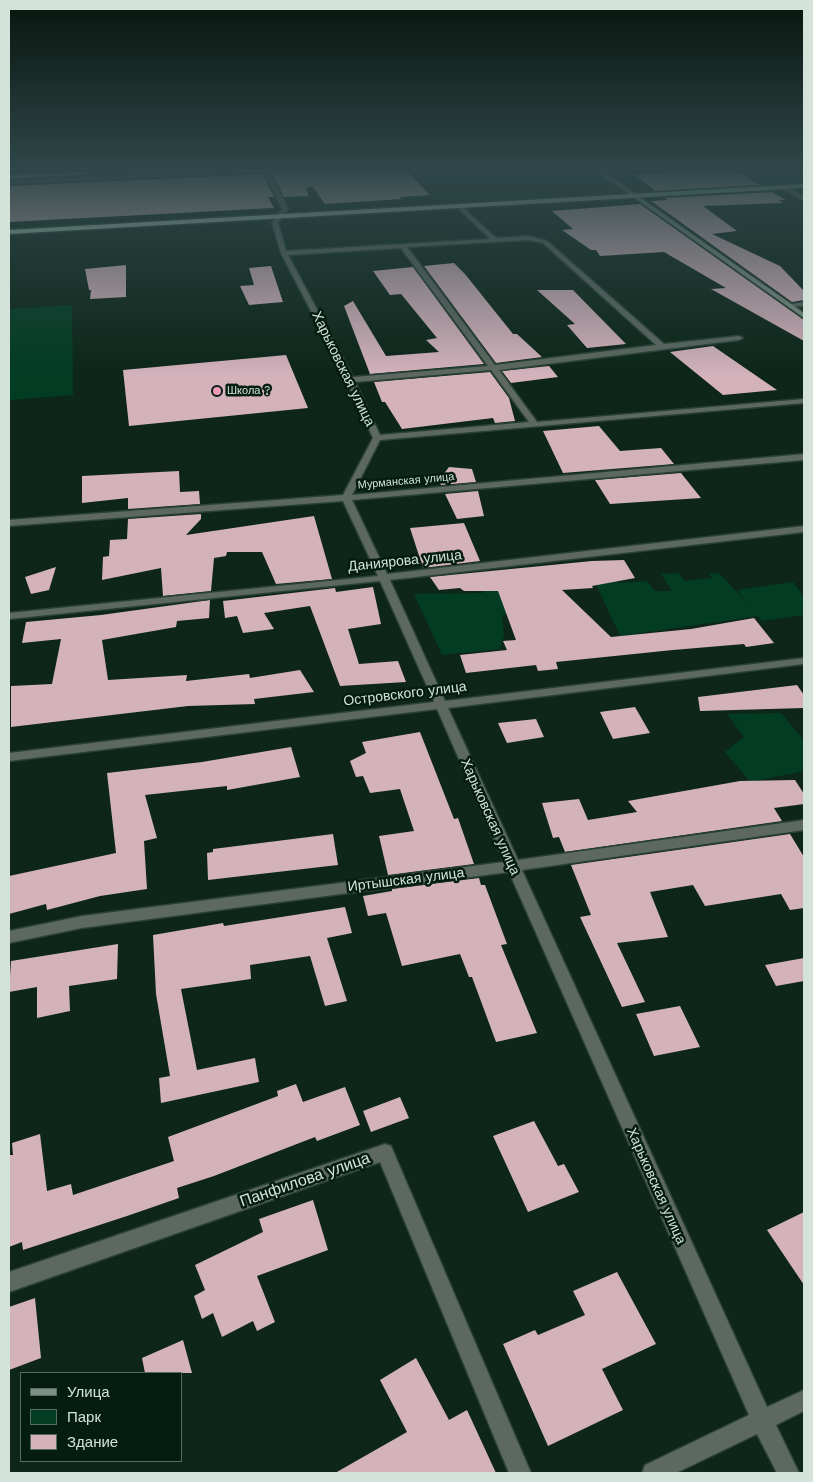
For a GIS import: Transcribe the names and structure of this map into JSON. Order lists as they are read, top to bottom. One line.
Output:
{"streets":{"street":["Харьковская улица","Мурманская улица","Даниярова улица","Островского улица","Иртышская улица","Панфилова улица"]},"crossings":[["Харьковская улица","Мурманская улица"],["Харьковская улица","Даниярова улица"],["Харьковская улица","Островского улица"],["Харьковская улица","Иртышская улица"]],"places":["Школа ?"],"legend":["Улица","Парк","Здание"]}
